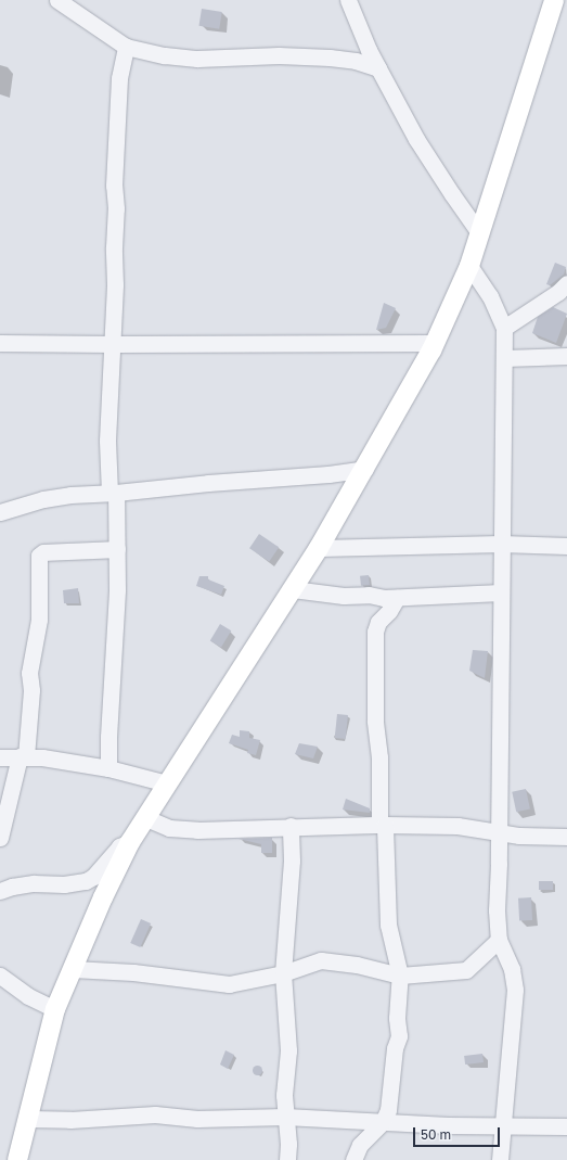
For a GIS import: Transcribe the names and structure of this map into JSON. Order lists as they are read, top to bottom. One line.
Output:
{"scale_bar":"50 m"}
